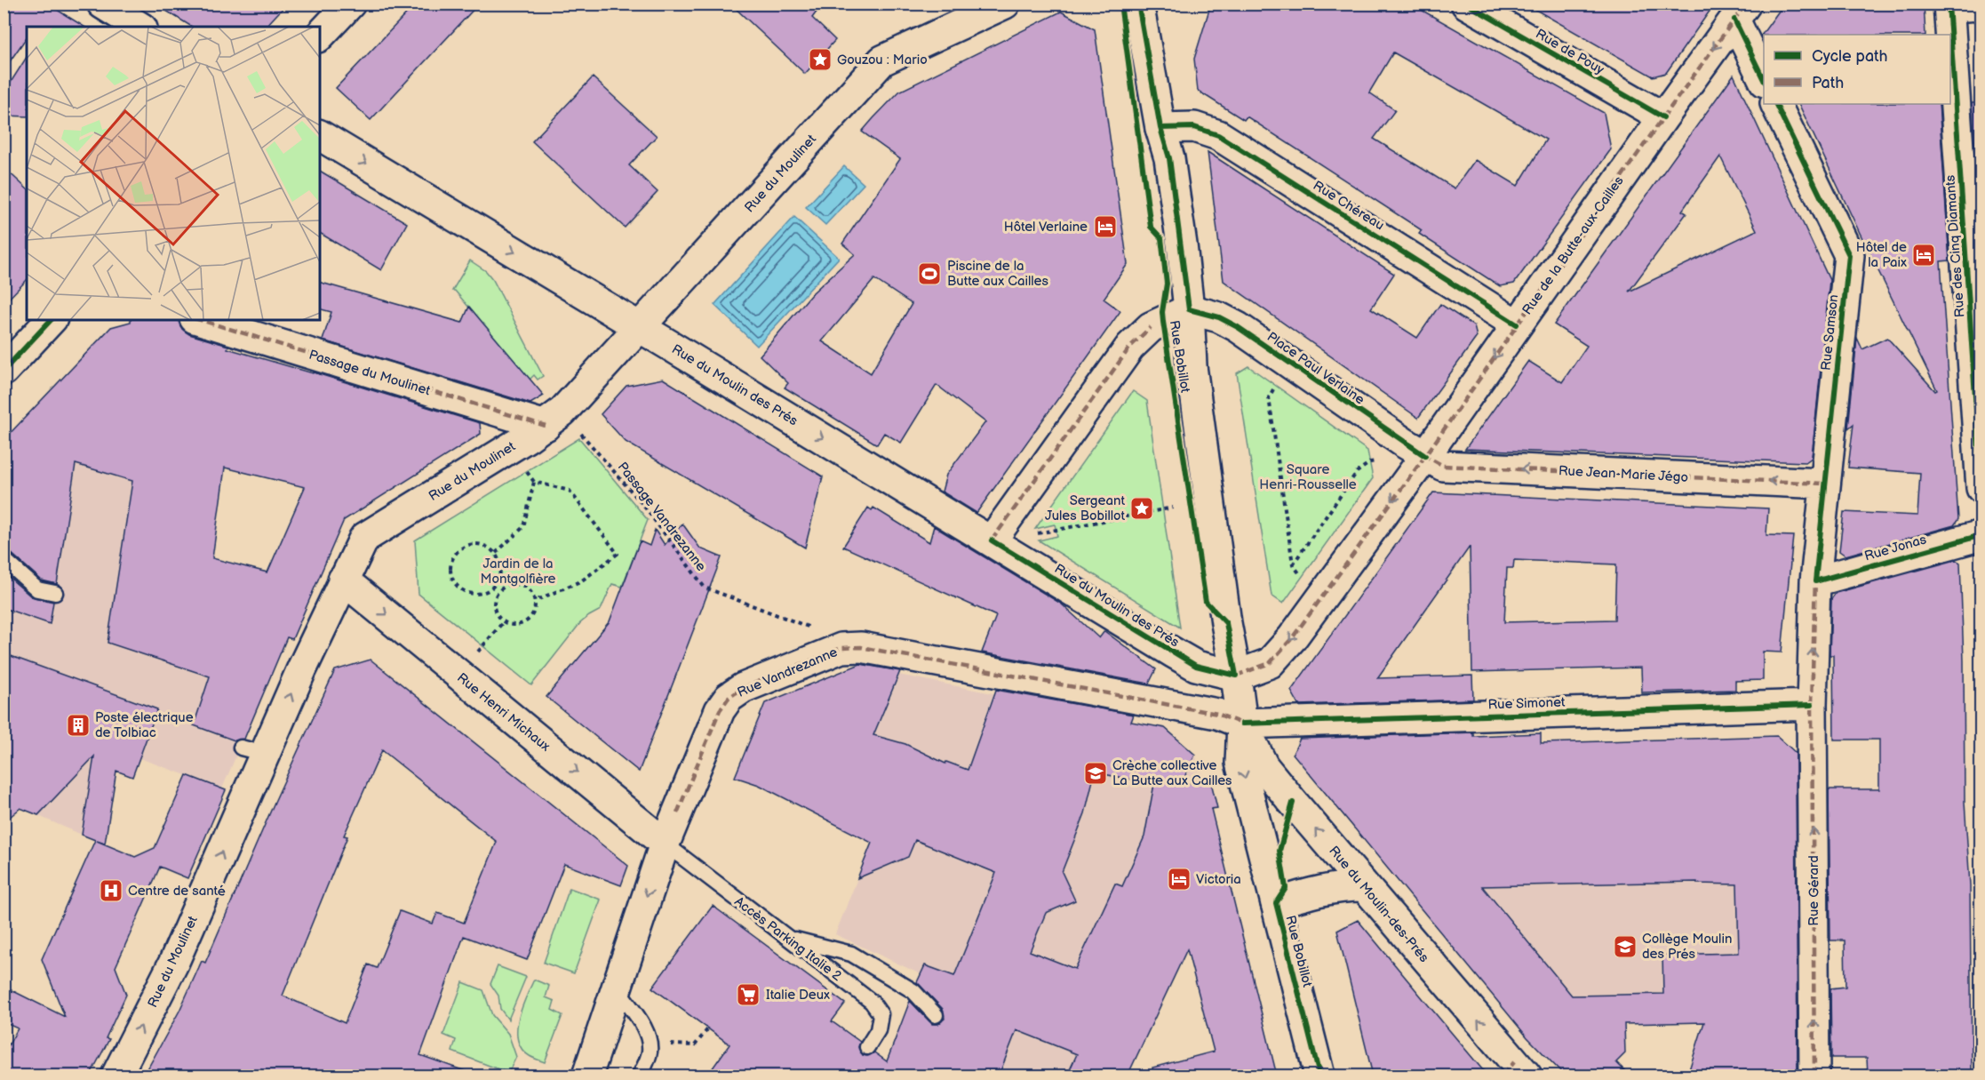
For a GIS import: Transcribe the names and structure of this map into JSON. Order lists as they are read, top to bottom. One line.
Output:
{"streets":{"street":["Rue de Pouy","Rue du Moulinet","Rue Chéreau","Rue de la Butte-aux-Cailles","Rue des Cinq Diamants","Rue Samson","Rue Bobillot","Place Paul Verlaine","Passage du Moulinet","Rue du Moulin des Prés","Rue Jean-Marie Jégo","Rue Jonas","Rue Vandrezanne","Rue Simonet","Rue Henri Michaux","Rue Gérard","Rue du Moulin-des-Prés"],"lane":["Accès Parking Italie 2"],"path":["Passage Vandrezanne"]},"crossings":[["Rue de Pouy","Rue de la Butte-aux-Cailles"],["Rue du Moulinet","Passage du Moulinet"],["Rue du Moulinet","Rue du Moulin des Prés"],["Rue du Moulinet","Rue Henri Michaux"],["Rue Chéreau","Rue de la Butte-aux-Cailles"],["Rue Chéreau","Rue Bobillot"],["Rue de la Butte-aux-Cailles","Rue Bobillot"],["Rue de la Butte-aux-Cailles","Place Paul Verlaine"],["Rue de la Butte-aux-Cailles","Rue du Moulin des Prés"],["Rue de la Butte-aux-Cailles","Rue Jean-Marie Jégo"],["Rue Samson","Rue Jean-Marie Jégo"],["Rue Samson","Rue Jonas"],["Rue Samson","Rue Simonet"],["Rue Samson","Rue Gérard"],["Rue Bobillot","Place Paul Verlaine"],["Rue Bobillot","Rue du Moulin des Prés"],["Rue Bobillot","Rue Vandrezanne"],["Rue Bobillot","Rue Simonet"],["Rue Bobillot","Rue du Moulin-des-Prés"],["Place Paul Verlaine","Rue Jean-Marie Jégo"],["Rue Vandrezanne","Rue Simonet"],["Rue Vandrezanne","Rue Henri Michaux"],["Rue Vandrezanne","Rue du Moulin-des-Prés"],["Rue Vandrezanne","Accès Parking Italie 2"],["Rue Simonet","Rue Gérard"],["Rue Simonet","Rue du Moulin-des-Prés"],["Rue Henri Michaux","Accès Parking Italie 2"]],"one_way":["Rue du Moulinet","Rue de la Butte-aux-Cailles","Rue du Moulin des Prés","Rue Jean-Marie Jégo","Rue Henri Michaux","Rue Gérard","Rue du Moulin-des-Prés"],"parks":["Square Henri-Rousselle","Jardin de la Montgolfière"],"places":{"place":["Gouzou : Mario","Sergeant Jules Bobillot"],"hotel":["Hôtel Verlaine","Hôtel de la Paix","Victoria"],"sports":["Piscine de la Butte aux Cailles"],"building":["Poste électrique de Tolbiac"],"school or university":["Crèche collective La Butte aux Cailles","Collège Moulin des Prés"],"hospital":["Centre de santé"],"supermarket":["Italie Deux"]},"legend":["Cycle path","Path"]}
